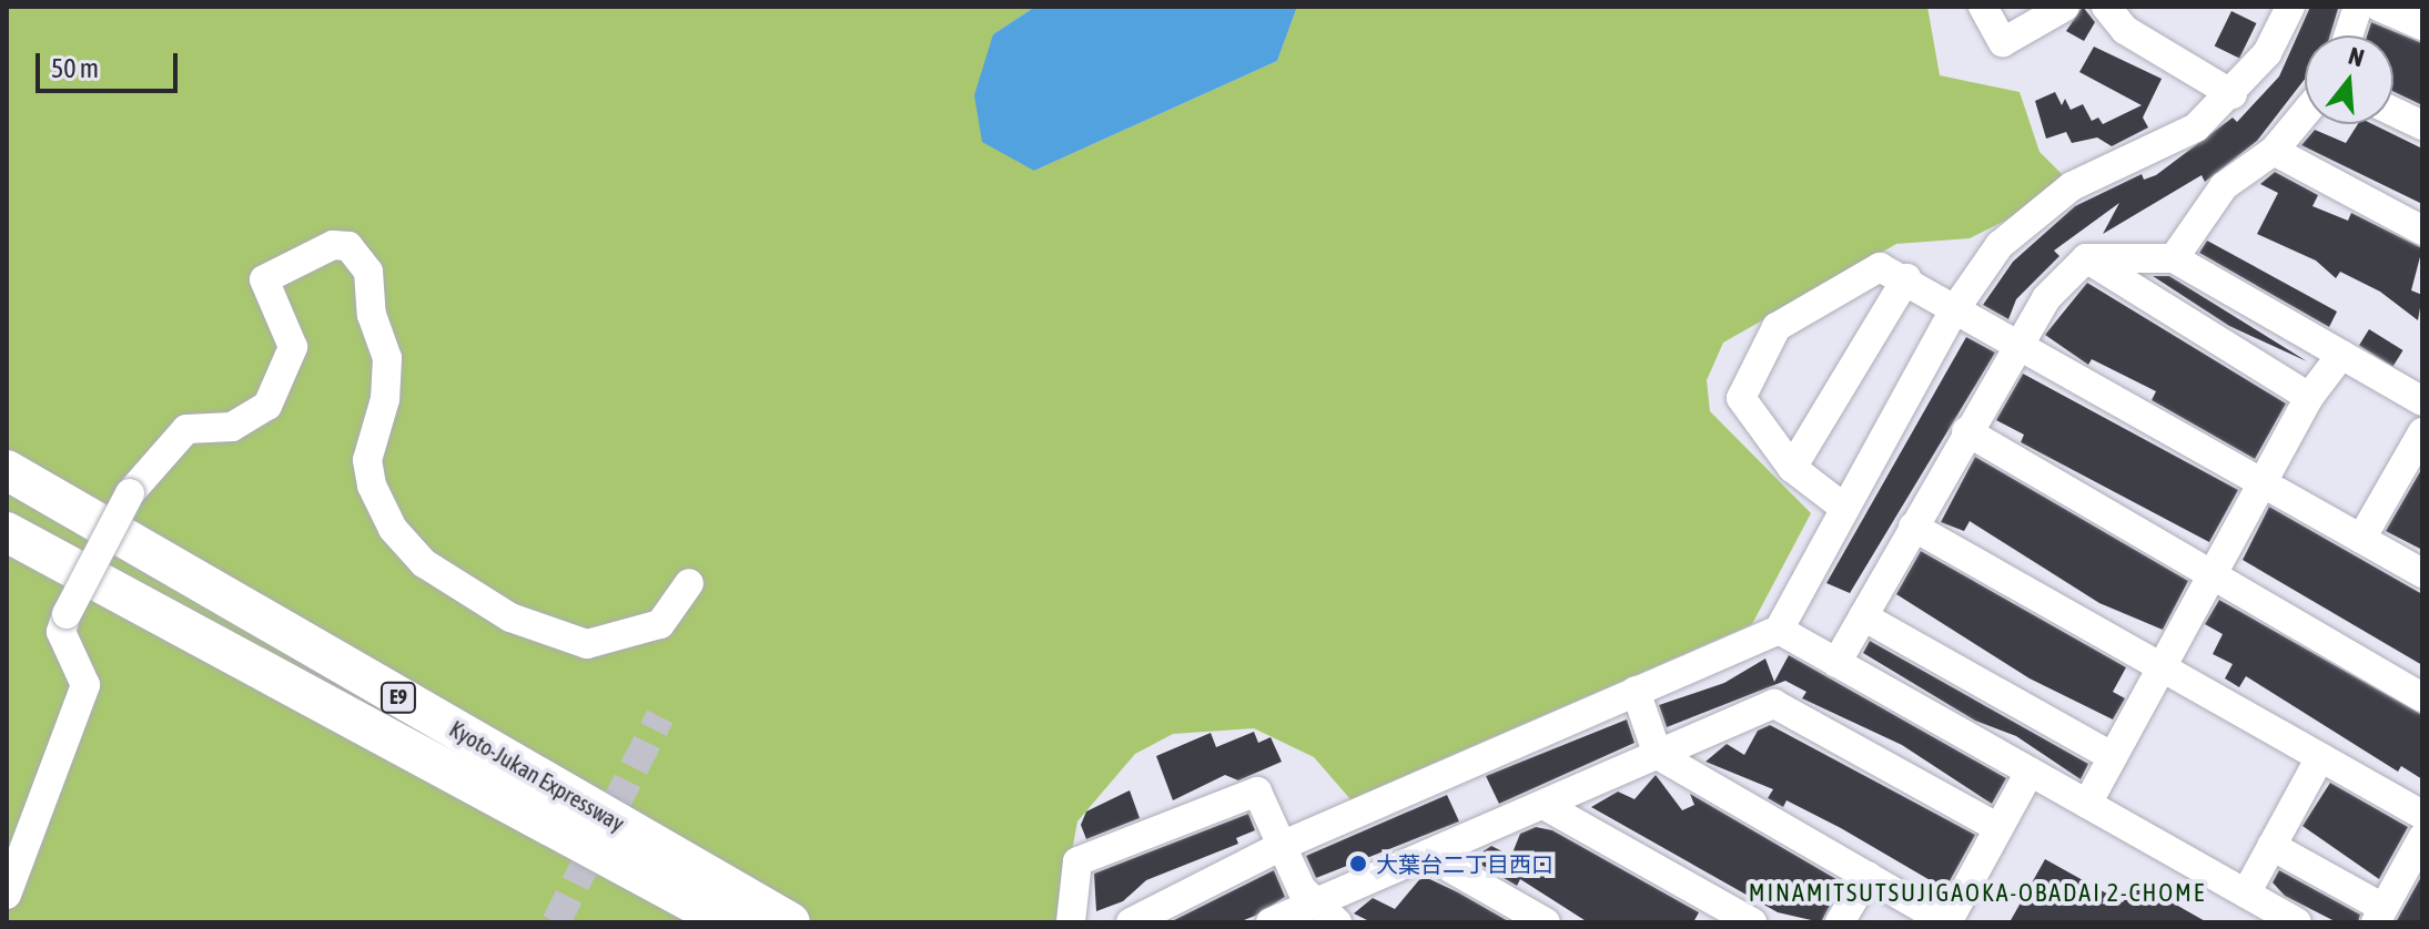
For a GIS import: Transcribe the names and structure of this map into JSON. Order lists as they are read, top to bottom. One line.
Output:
{"streets":{"highway":["E9","Kyoto-Jukan Expressway"]},"districts":["MINAMITSUTSUJIGAOKA-OBADAI 2-CHOME"],"places":["大葉台二丁目西口"],"scale_bar":"50 m","north":"top"}
